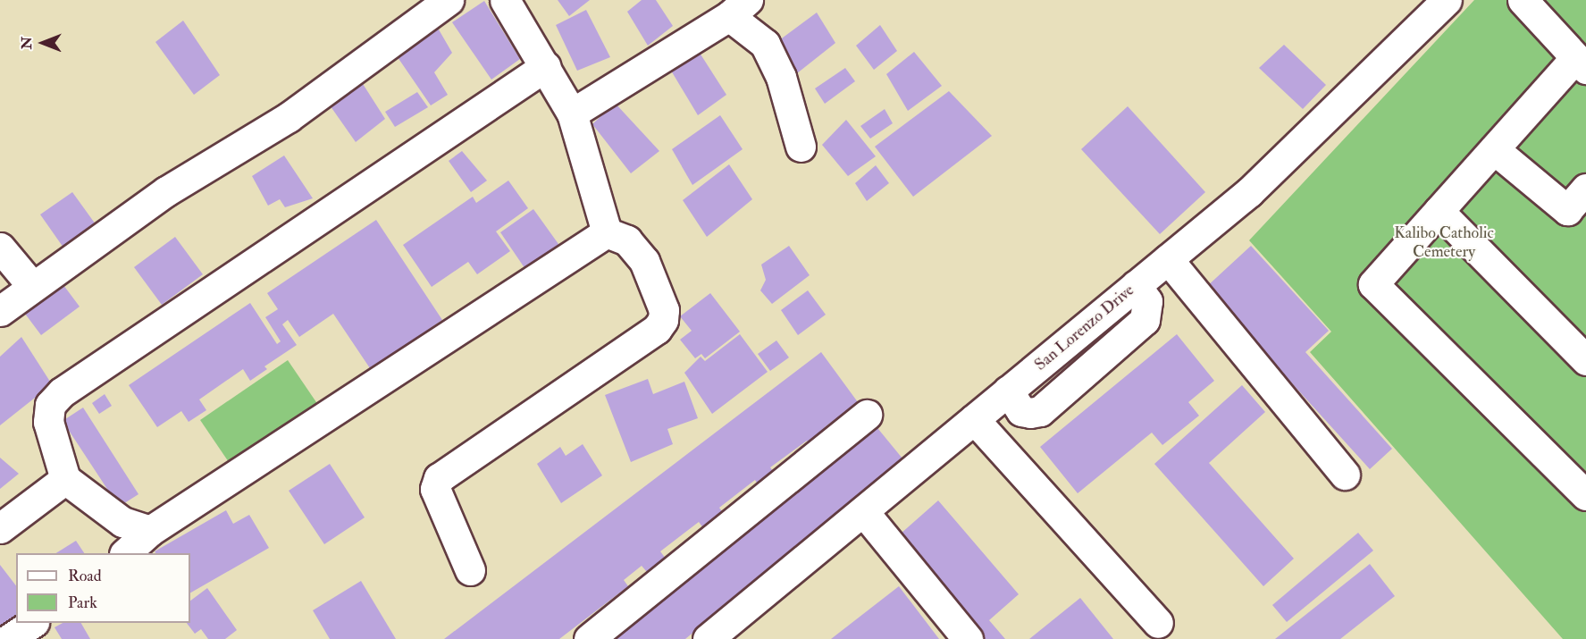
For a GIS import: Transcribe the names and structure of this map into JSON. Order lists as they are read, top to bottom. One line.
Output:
{"streets":{"street":["San Lorenzo Drive"]},"parks":["Kalibo Catholic Cemetery"],"legend":["Road","Park"],"north":"left"}
